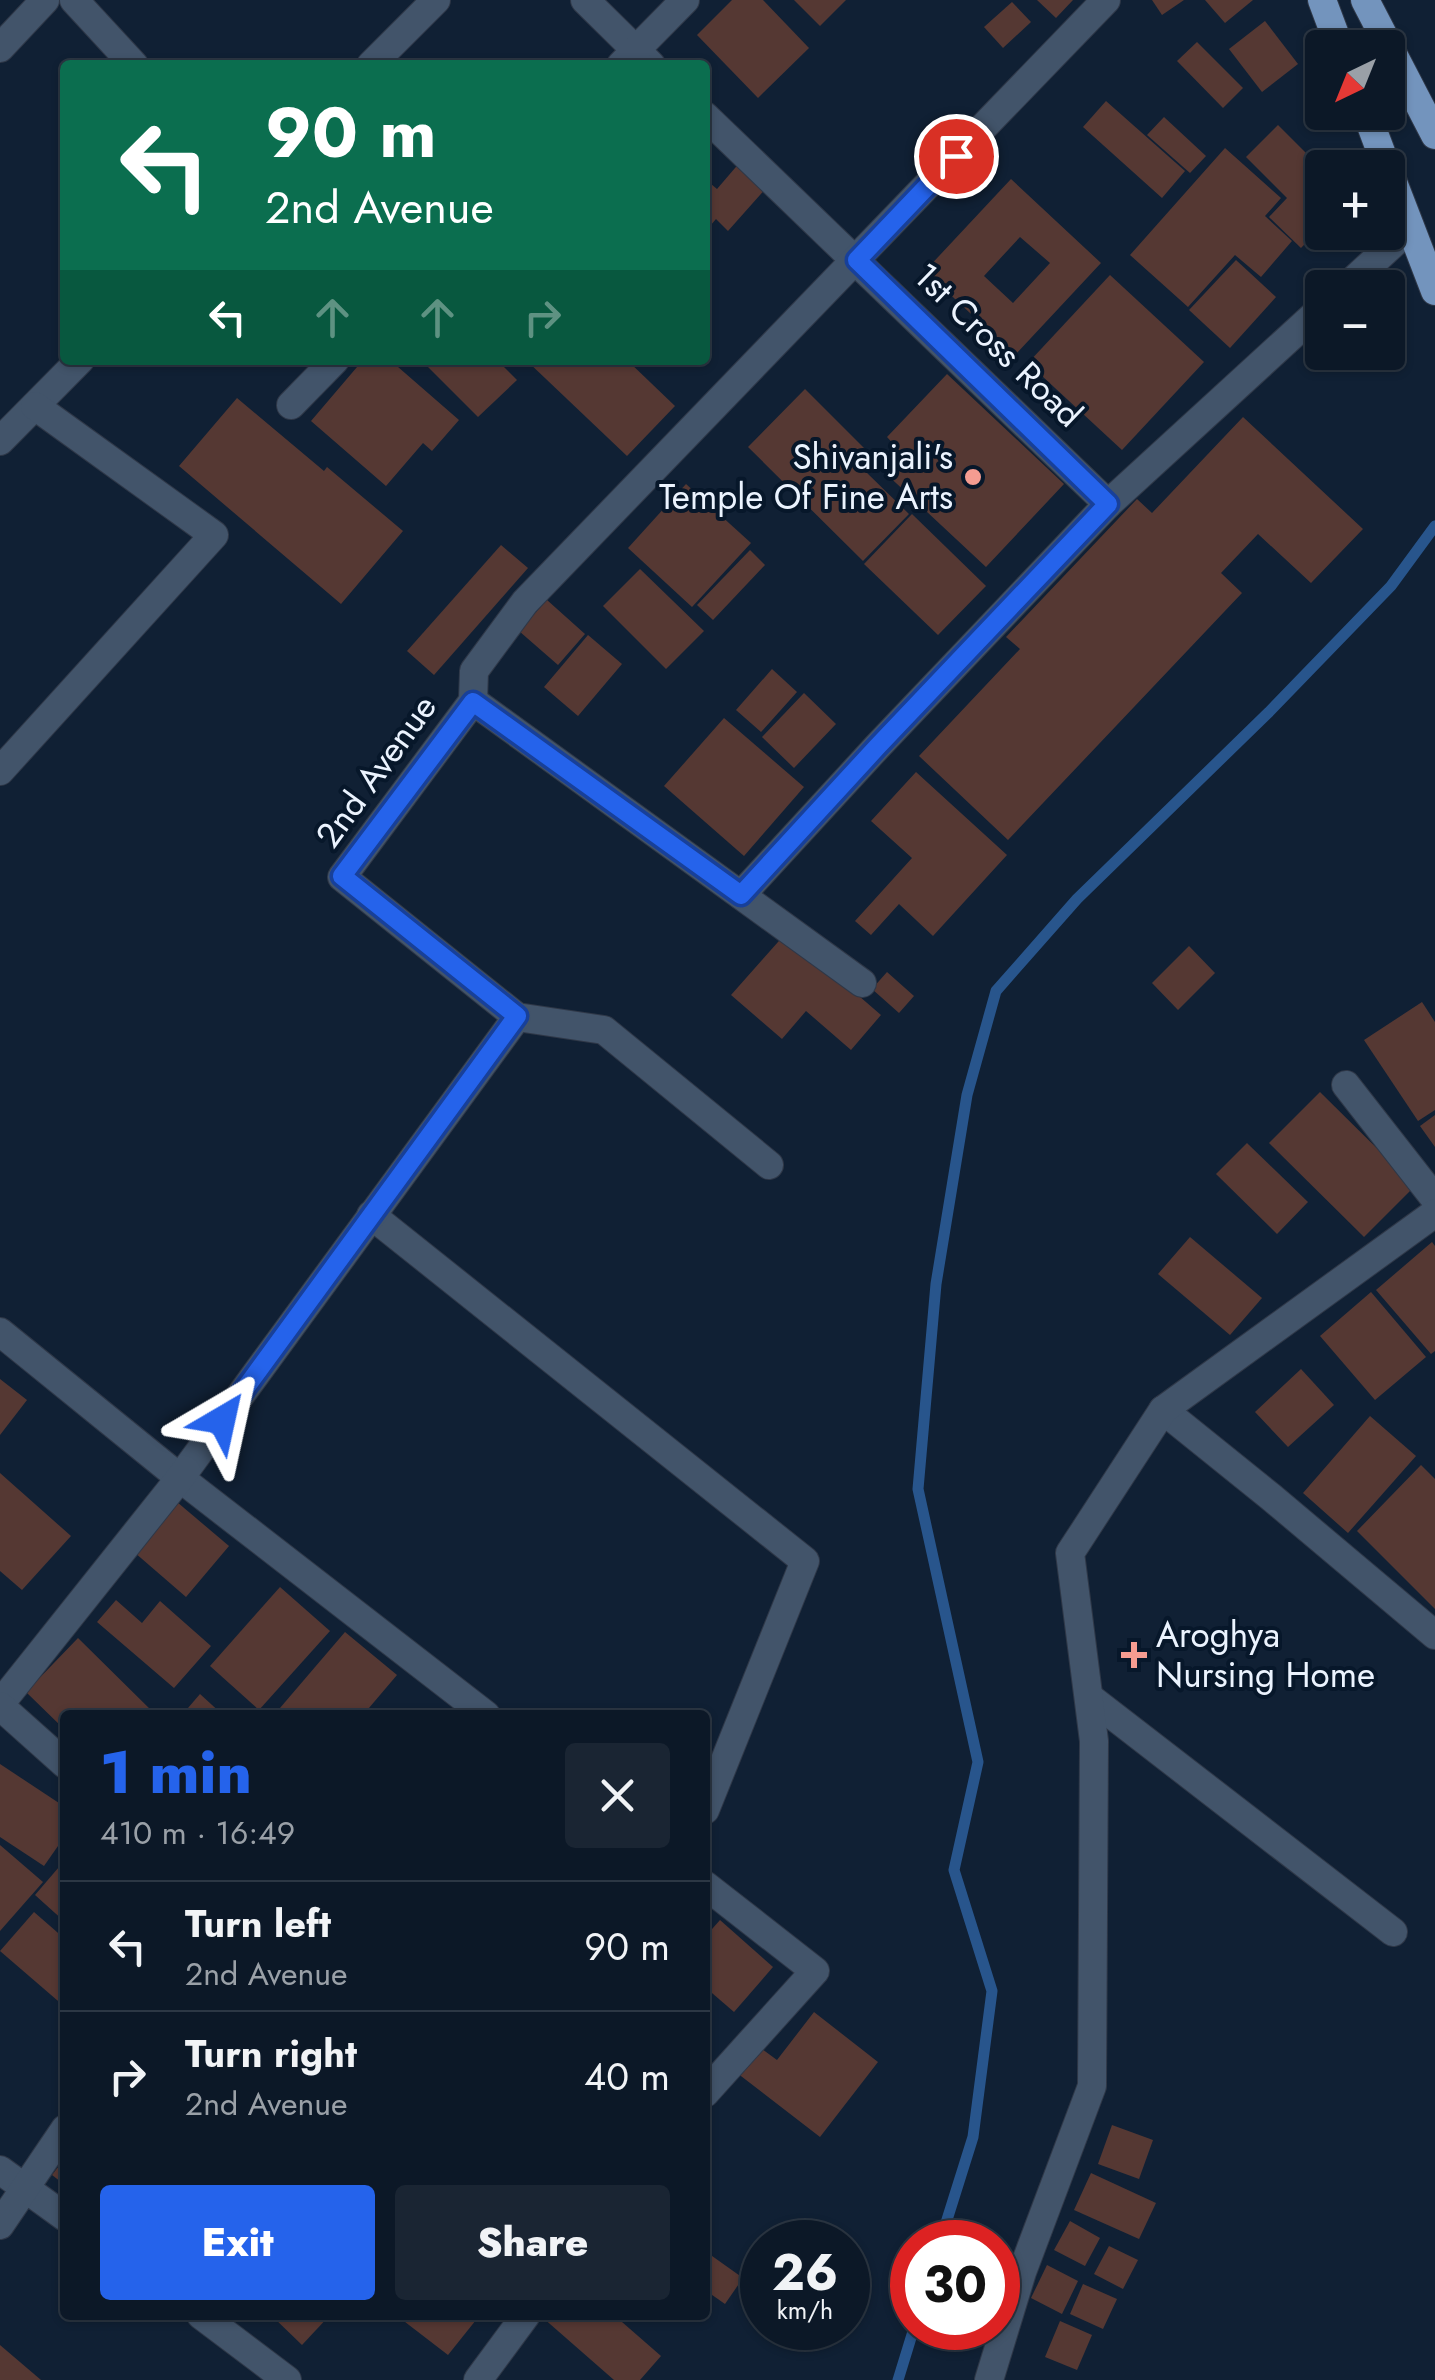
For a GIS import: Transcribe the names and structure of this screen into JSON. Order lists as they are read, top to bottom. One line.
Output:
{"streets":{"street":["1st Cross Road","2nd Avenue"]},"crossings":[["1st Cross Road","2nd Avenue"]],"places":{"other":["Shivanjali's Temple Of Fine Arts"],"health":["Aroghya Nursing Home"]},"north":"bottom left","page":{"map_buttons":["+","−"],"turn":["90 m","2nd Avenue"],"heading":["1 min","410 m · 16:49"],"list":[{"name":"Turn left","note":"2nd Avenue","value":"90 m"},{"name":"Turn right","note":"2nd Avenue","value":"40 m"}],"buttons":["Exit","Share"],"speed":"26 km/h","limit":"30"}}
